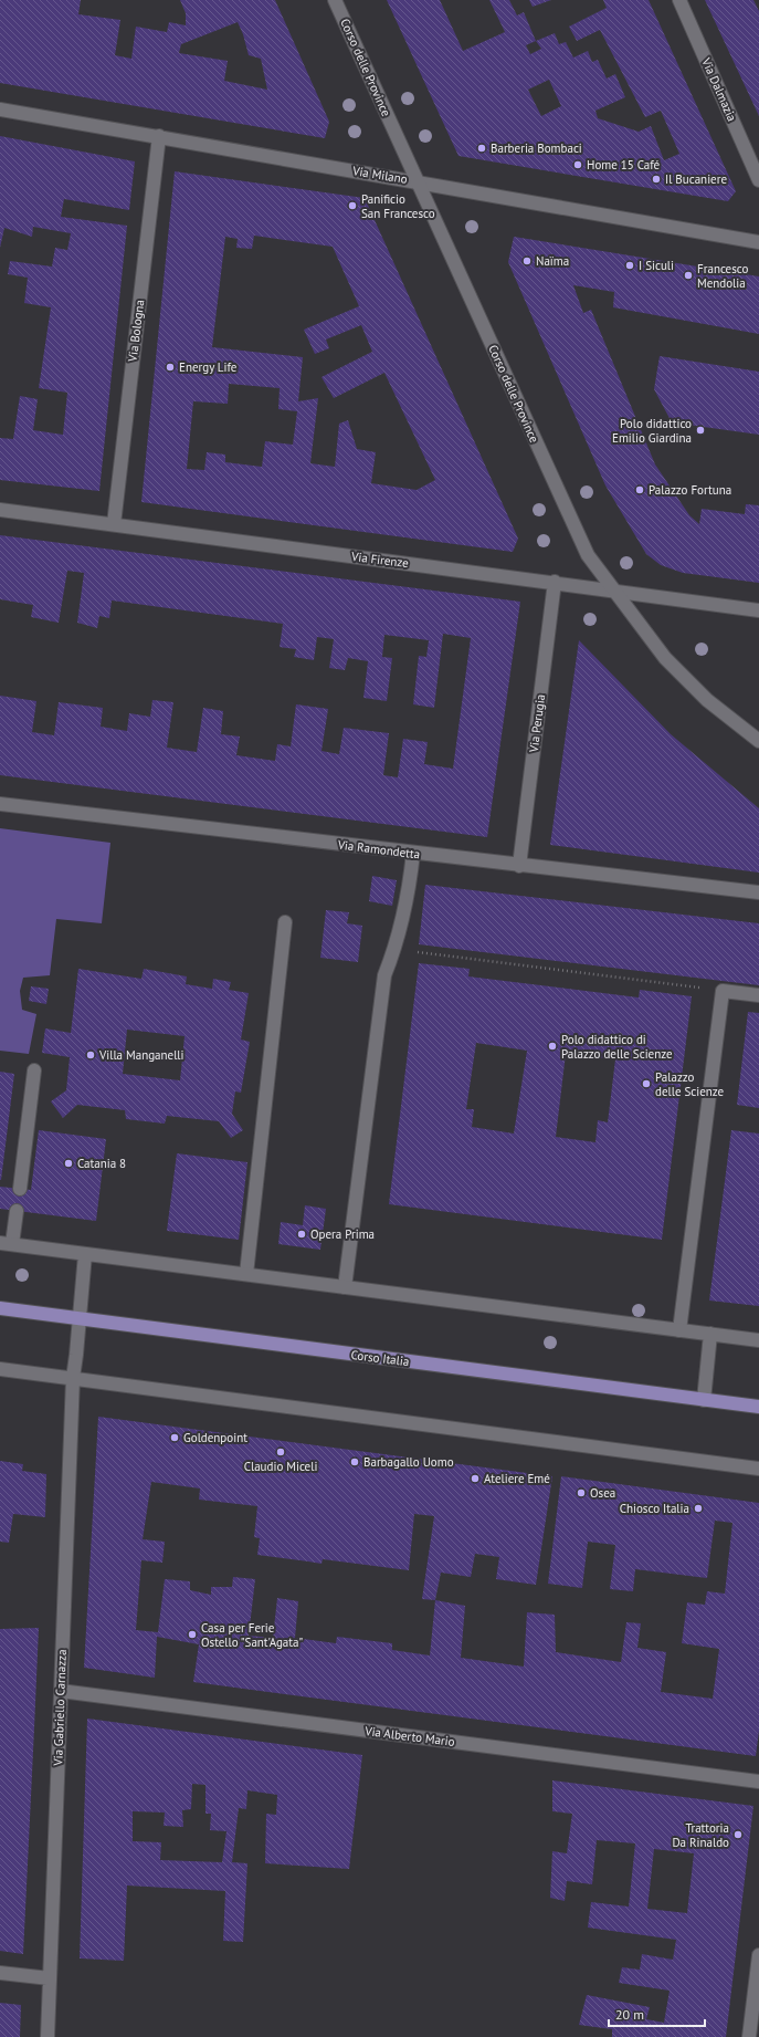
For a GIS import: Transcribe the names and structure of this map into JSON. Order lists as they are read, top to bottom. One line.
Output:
{"streets":{"main road":["Corso Italia"],"street":["Corso delle Province","Via Dalmazia","Via Milano","Via Bologna","Via Firenze","Via Perugia","Via Ramondetta","Via Gabriello Carnazza","Via Alberto Mario"]},"crossings":[["Corso delle Province","Via Milano"],["Corso delle Province","Via Firenze"],["Via Milano","Via Bologna"],["Via Bologna","Via Firenze"],["Via Firenze","Via Perugia"],["Via Perugia","Via Ramondetta"],["Corso Italia","Via Gabriello Carnazza"],["Via Gabriello Carnazza","Via Alberto Mario"]],"places":["Barberia Bombaci","Home 15 Café","Il Bucaniere","Panificio San Francesco","Naïma","I Siculi","Francesco Mendolia","Energy Life","Polo didattico Emilio Giardina","Palazzo Fortuna","Polo didattico di Palazzo delle Scienze","Villa Manganelli","Palazzo delle Scienze","Catania 8","Opera Prima","Goldenpoint","Claudio Miceli","Barbagallo Uomo","Ateliere Emé","Osea","Chiosco Italia","Casa per Ferie Ostello \"Sant'Agata\"","Trattoria Da Rinaldo"],"scale_bar":"20 m"}
